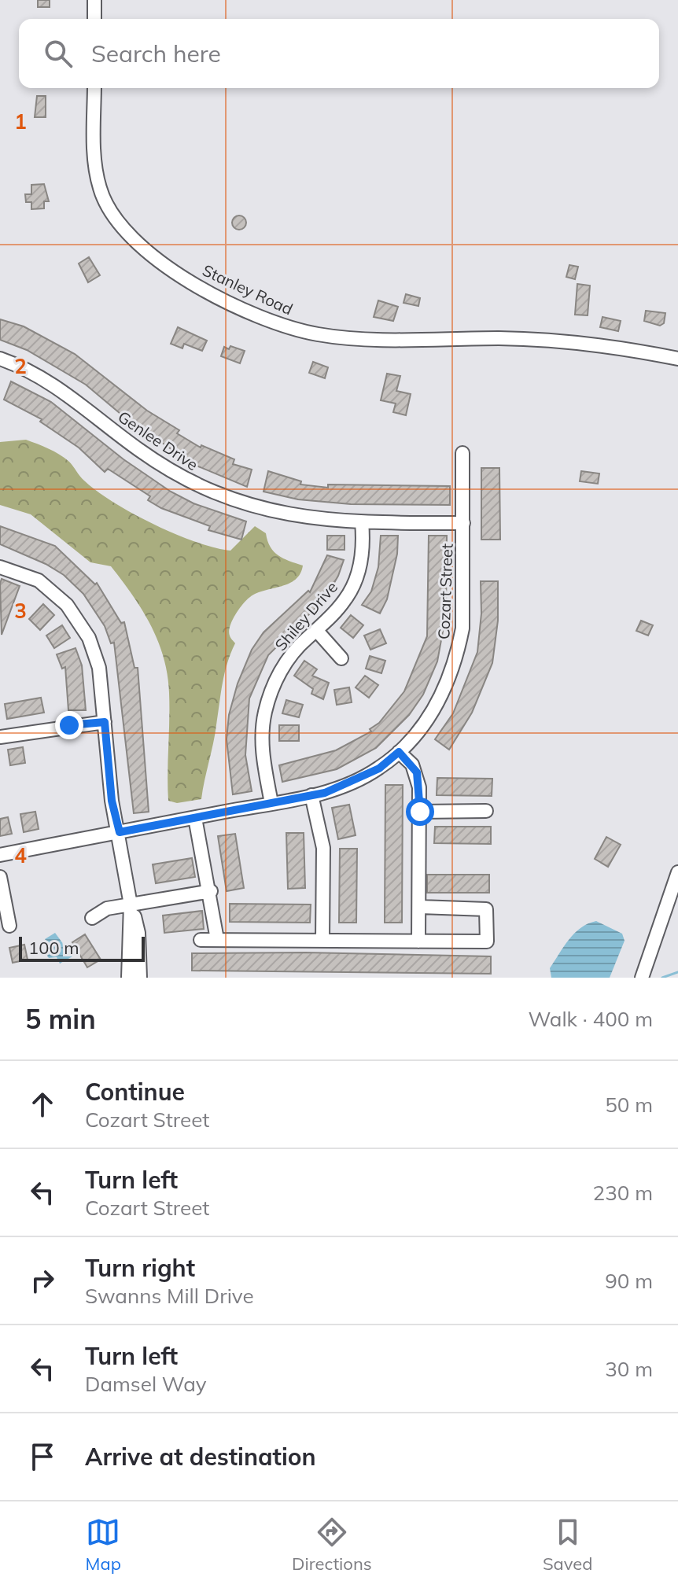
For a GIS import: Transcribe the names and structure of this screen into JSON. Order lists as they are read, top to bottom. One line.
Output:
{"streets":{"street":["Stanley Road","Genlee Drive","Cozart Street","Shiley Drive"]},"crossings":[["Genlee Drive","Cozart Street"],["Genlee Drive","Shiley Drive"],["Cozart Street","Shiley Drive"]],"scale_bar":"100 m","page":{"search":"Search here","scale":"100 m","heading":["5 min","Walk · 400 m"],"list":[["Continue","Cozart Street","50 m"],["Turn left","Cozart Street","230 m"],["Turn right","Swanns Mill Drive","90 m"],["Turn left","Damsel Way","30 m"],"Arrive at destination"],"nav":["Map","Directions","Saved"]},"grid":{"rows":["1","2","3","4"]}}
